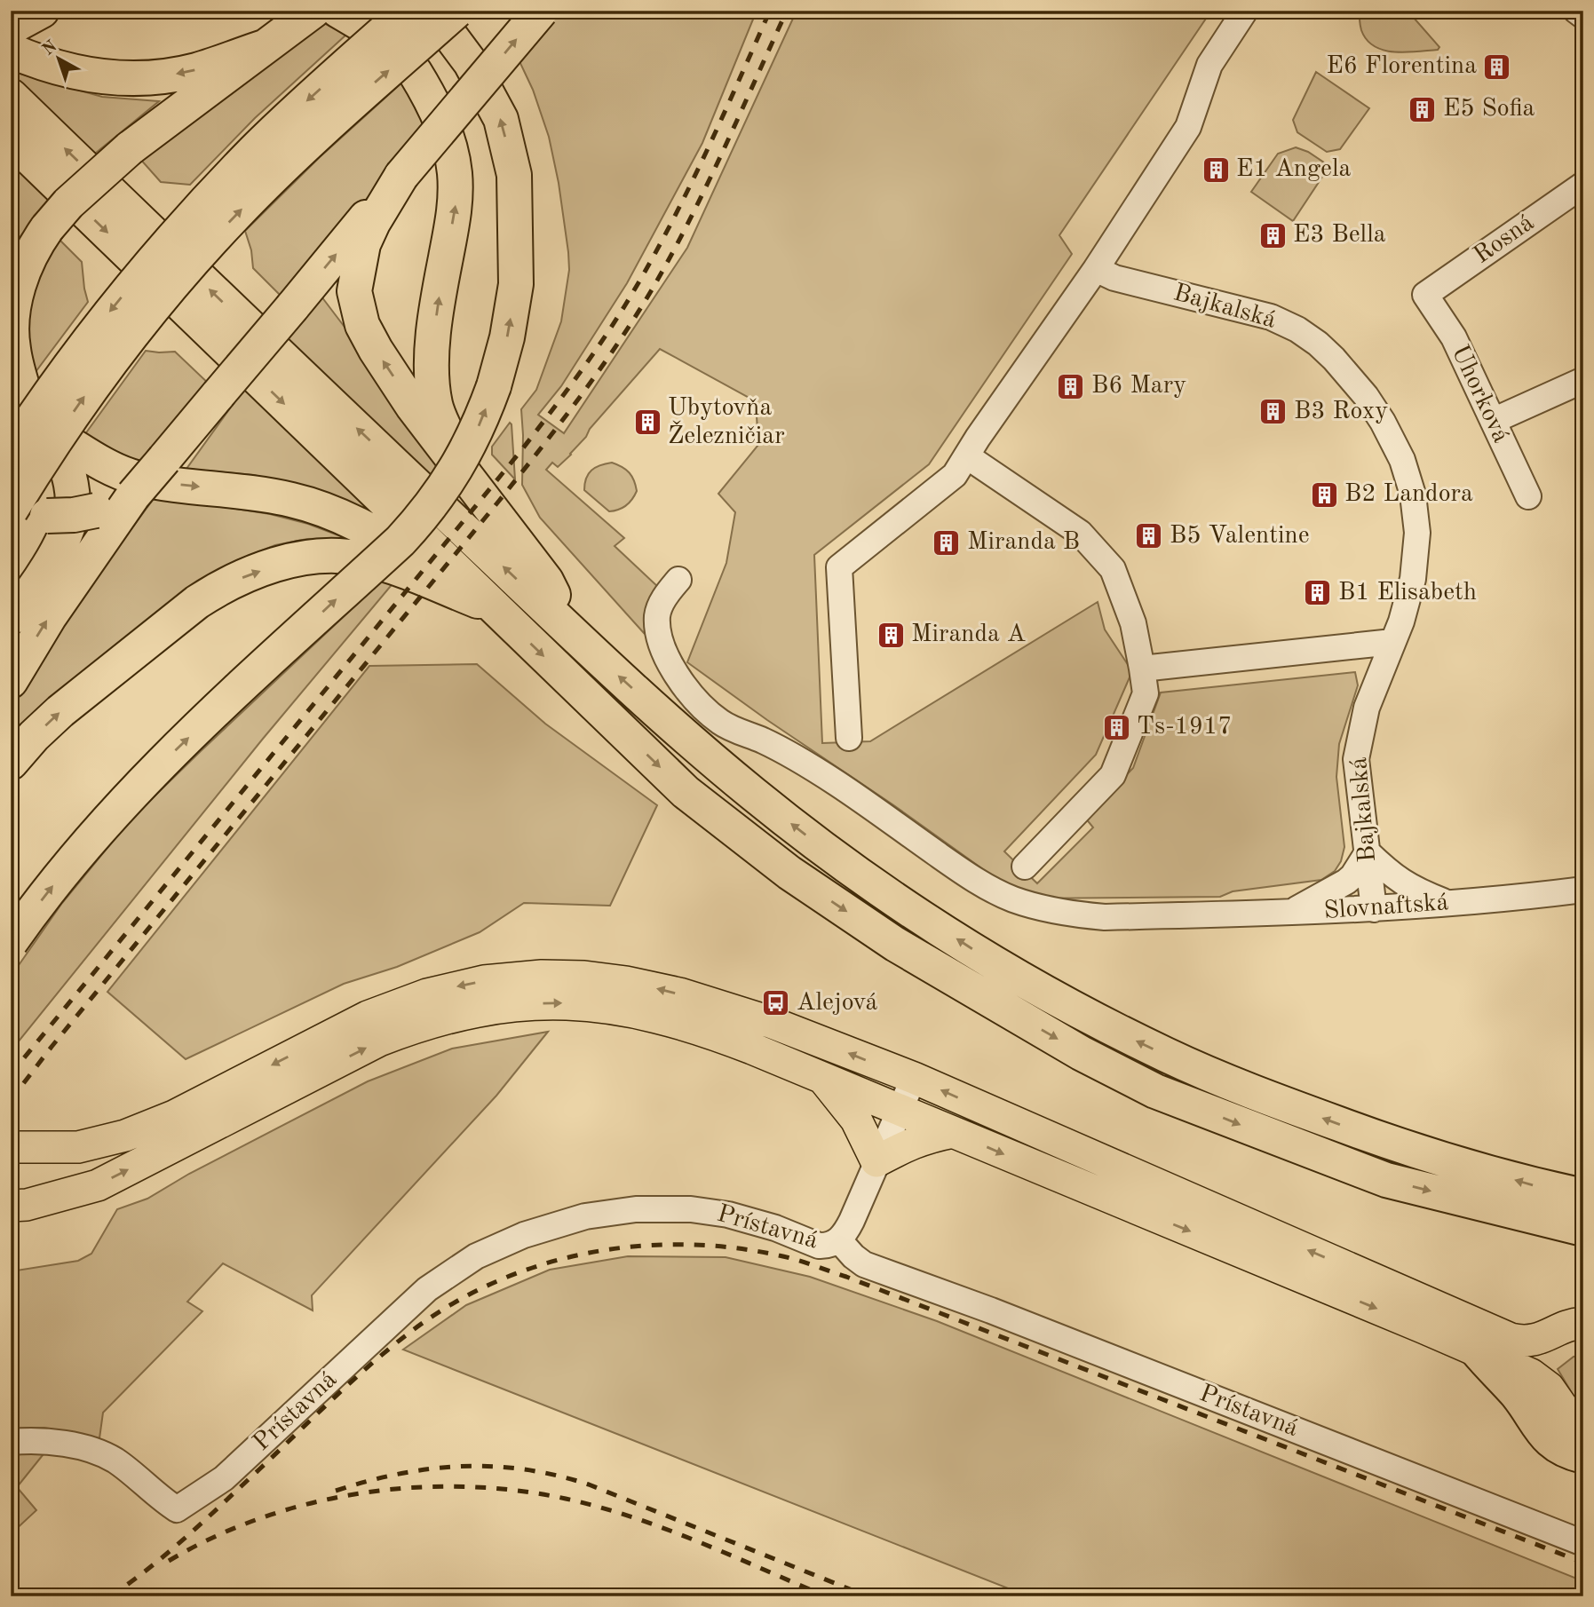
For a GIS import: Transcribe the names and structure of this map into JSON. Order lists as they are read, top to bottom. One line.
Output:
{"streets":{"street":["Rosná","Bajkalská","Uhorková","Slovnaftská","Prístavná"]},"crossings":[["Rosná","Uhorková"],["Bajkalská","Slovnaftská"]],"places":{"building":["E6 Florentina","E5 Sofia","E1 Angela","E3 Bella","B6 Mary","B3 Roxy","Ubytovňa Železničiar","B2 Landora","B5 Valentine","Miranda B","B1 Elisabeth","Miranda A","Ts-1917"],"bus stop":["Alejová"]},"north":"top left"}
